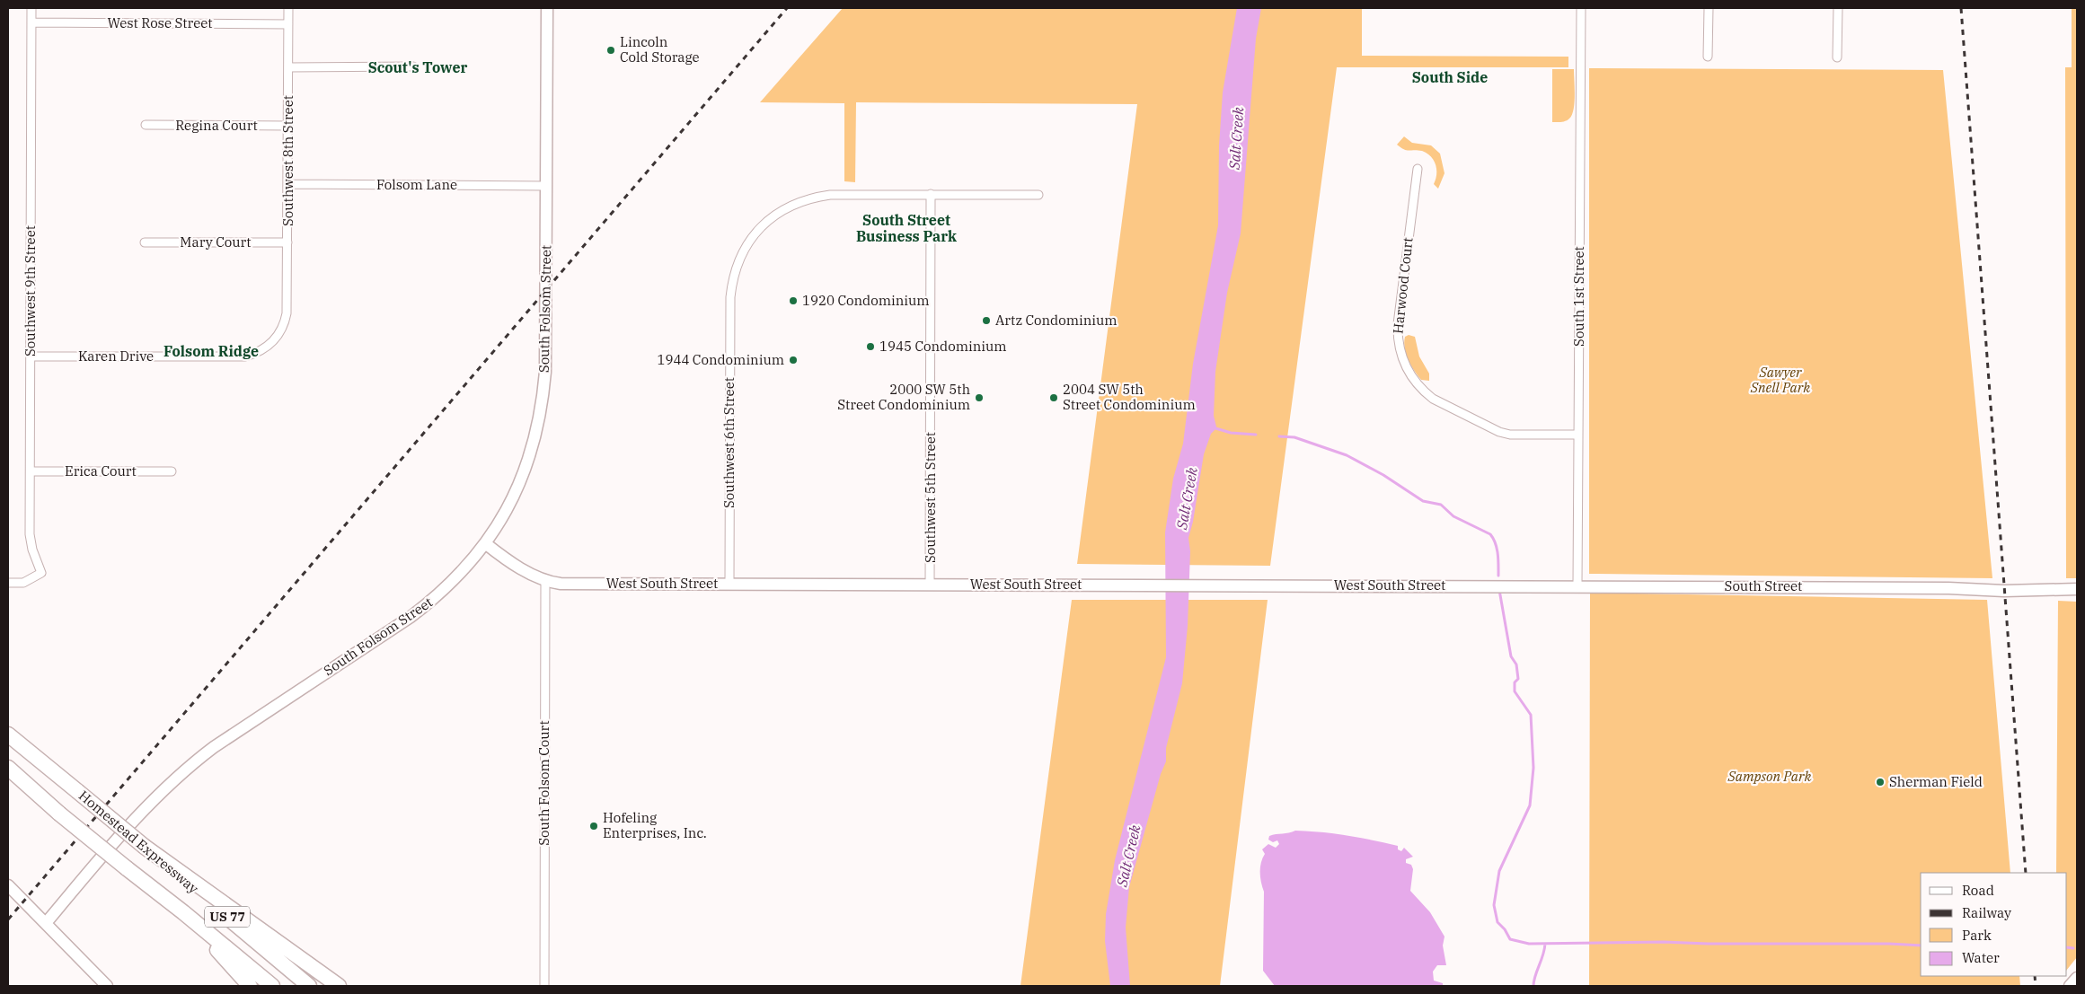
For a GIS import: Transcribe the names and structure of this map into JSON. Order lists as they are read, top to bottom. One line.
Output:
{"streets":{"highway":["Homestead Expressway","US 77"],"street":["West Rose Street","Regina Court","Southwest 8th Street","Folsom Lane","Mary Court","Harwood Court","Southwest 9th Street","South 1st Street","South Folsom Street","Karen Drive","Southwest 6th Street","Erica Court","Southwest 5th Street","West South Street","South Street","South Folsom Court"]},"crossings":[["West Rose Street","Southwest 8th Street"],["West Rose Street","Southwest 9th Street"],["Regina Court","Southwest 8th Street"],["Southwest 8th Street","Folsom Lane"],["Southwest 8th Street","Mary Court"],["Southwest 8th Street","Karen Drive"],["Folsom Lane","South Folsom Street"],["Harwood Court","South 1st Street"],["Southwest 9th Street","Karen Drive"],["Southwest 9th Street","Erica Court"],["South 1st Street","West South Street"],["South 1st Street","South Street"],["South Folsom Street","West South Street"],["Southwest 6th Street","Southwest 5th Street"],["Southwest 6th Street","West South Street"],["Southwest 5th Street","West South Street"],["West South Street","South Street"],["West South Street","South Folsom Court"]],"districts":["Scout's Tower","South Side","South Street Business Park","Folsom Ridge"],"water":["Salt Creek"],"parks":["Sawyer Snell Park","Sampson Park"],"places":["Lincoln Cold Storage","1920 Condominium","Artz Condominium","1945 Condominium","1944 Condominium","2000 SW 5th Street Condominium","2004 SW 5th Street Condominium","Sherman Field","Hofeling Enterprises, Inc."],"legend":["Road","Railway","Park","Water"]}
